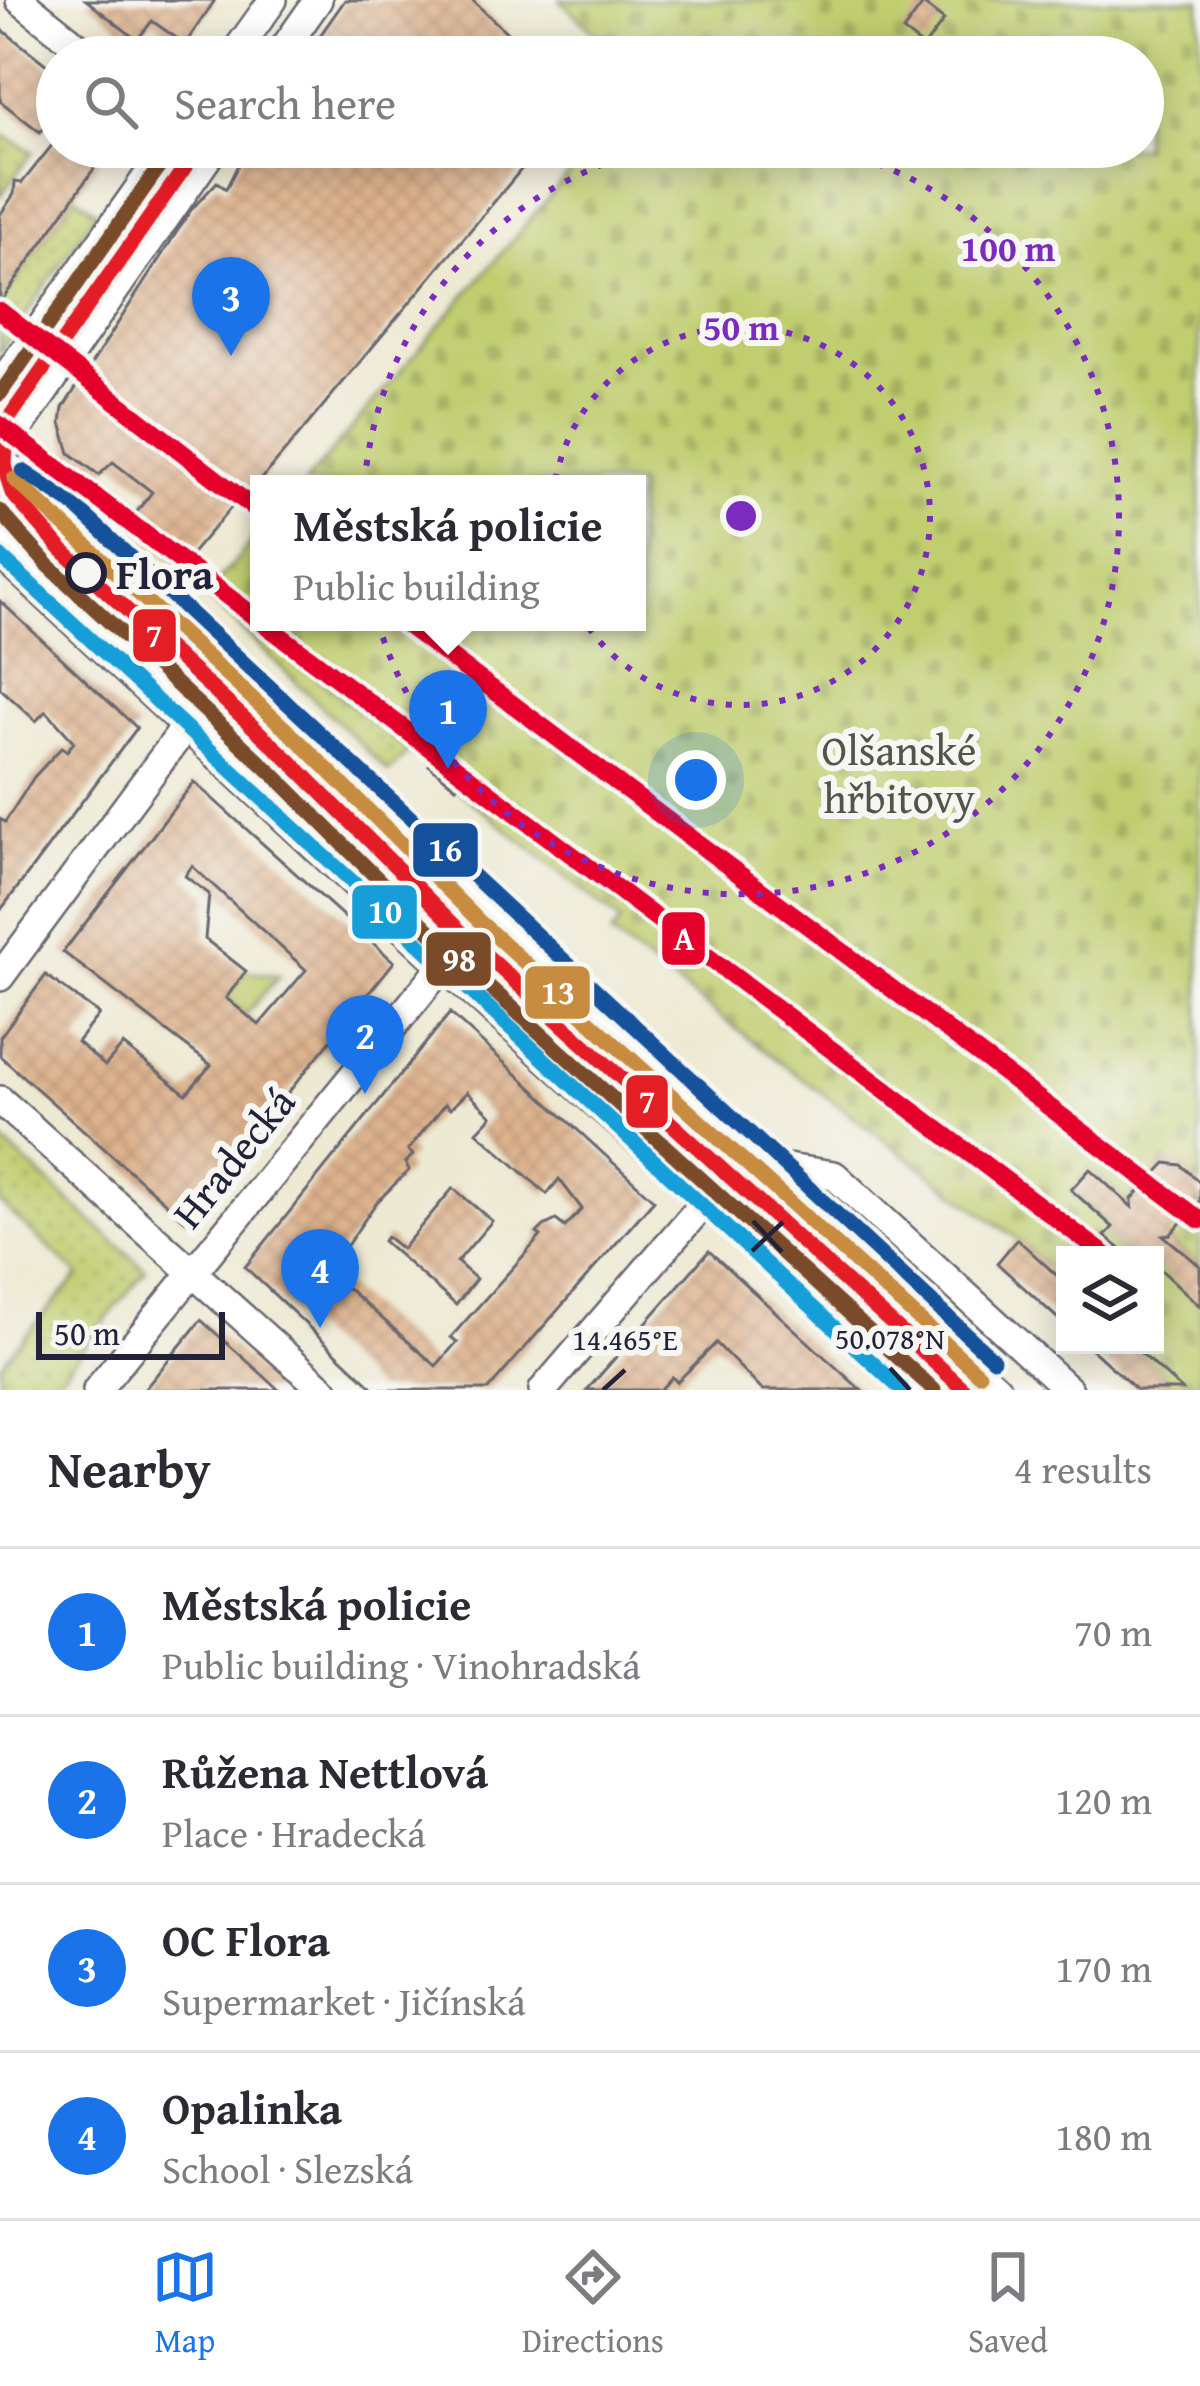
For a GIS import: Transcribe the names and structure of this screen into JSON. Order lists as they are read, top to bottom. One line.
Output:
{"streets":{"street":["Hradecká"]},"parks":["Olšanské hřbitovy"],"places":["Flora"],"lines":["transit line 7","transit line 98","transit line A","transit line 16","transit line 13","transit line 10"],"scale_bar":"50 m","page":{"search":"Search here","pins":["3","1","2","4"],"popup":["Městská policie","Public building"],"scale":"50 m","heading":["Nearby","4 results"],"list":[{"mark":"1","name":"Městská policie","note":"Public building · Vinohradská","value":"70 m"},{"mark":"2","name":"Růžena Nettlová","note":"Place · Hradecká","value":"120 m"},{"mark":"3","name":"OC Flora","note":"Supermarket · Jičínská","value":"170 m"},{"mark":"4","name":"Opalinka","note":"School · Slezská","value":"180 m"}],"nav":["Map","Directions","Saved"]},"coordinates":["50.078°N","14.465°E"],"rings":["100 m","50 m"]}
